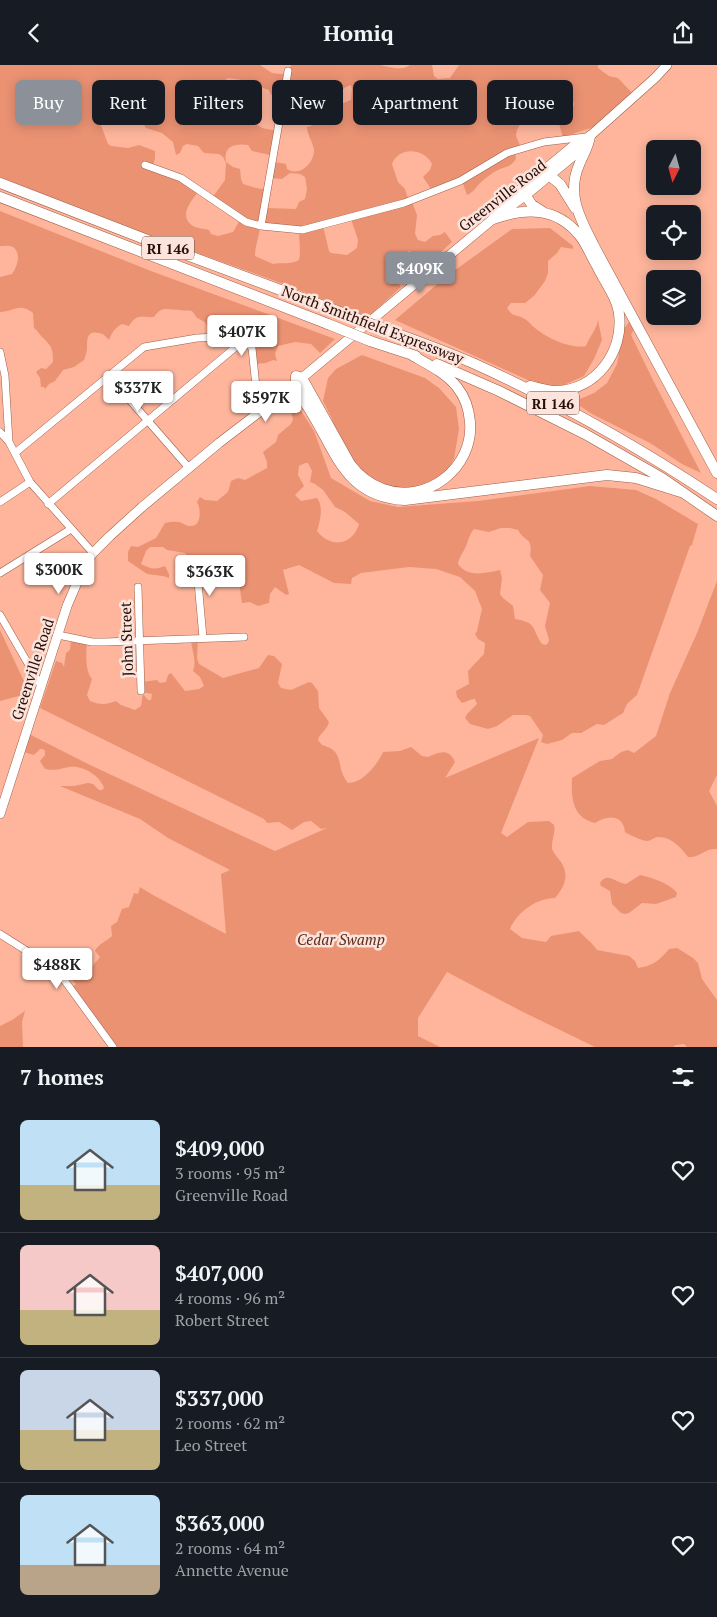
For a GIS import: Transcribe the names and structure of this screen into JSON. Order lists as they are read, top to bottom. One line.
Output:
{"streets":{"highway":["RI 146","North Smithfield Expressway"],"main road":["Greenville Road"],"street":["John Street"]},"parks":["Cedar Swamp"],"north":"bottom","page":{"header":"Homiq","chip":["Buy","Rent","Filters","New","Apartment","House"],"price":["$409K","$407K","$337K","$597K","$300K","$363K","$488K"],"heading":"7 homes","list":[{"name":"$409,000","note":"3 rooms · 95 m² · Greenville Road"},{"name":"$407,000","note":"4 rooms · 96 m² · Robert Street"},{"name":"$337,000","note":"2 rooms · 62 m² · Leo Street"},{"name":"$363,000","note":"2 rooms · 64 m² · Annette Avenue"}]}}
